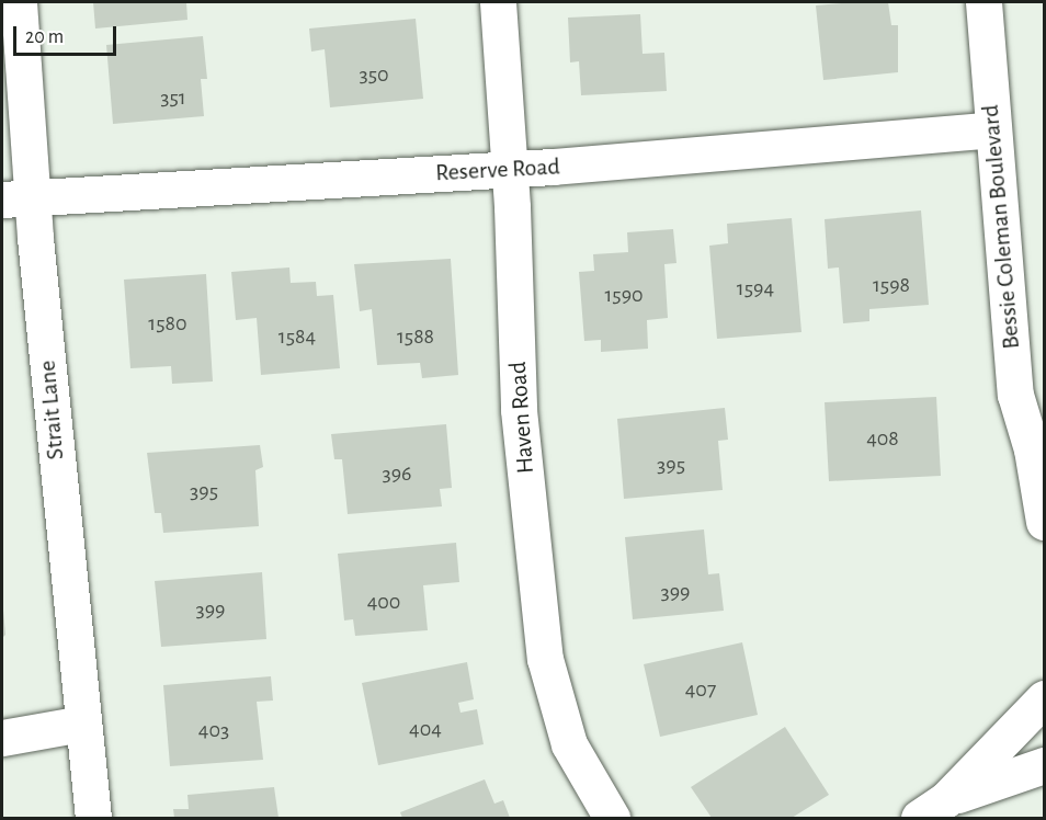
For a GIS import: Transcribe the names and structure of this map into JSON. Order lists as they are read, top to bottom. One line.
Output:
{"streets":{"street":["Reserve Road","Bessie Coleman Boulevard","Strait Lane","Haven Road"]},"crossings":[["Reserve Road","Bessie Coleman Boulevard"],["Reserve Road","Strait Lane"],["Reserve Road","Haven Road"]],"house_numbers":["350","351","1598","1594","1590","1580","1584","1588","408","395","396","395","399","400","399","407","404","403"],"scale_bar":"20 m"}
